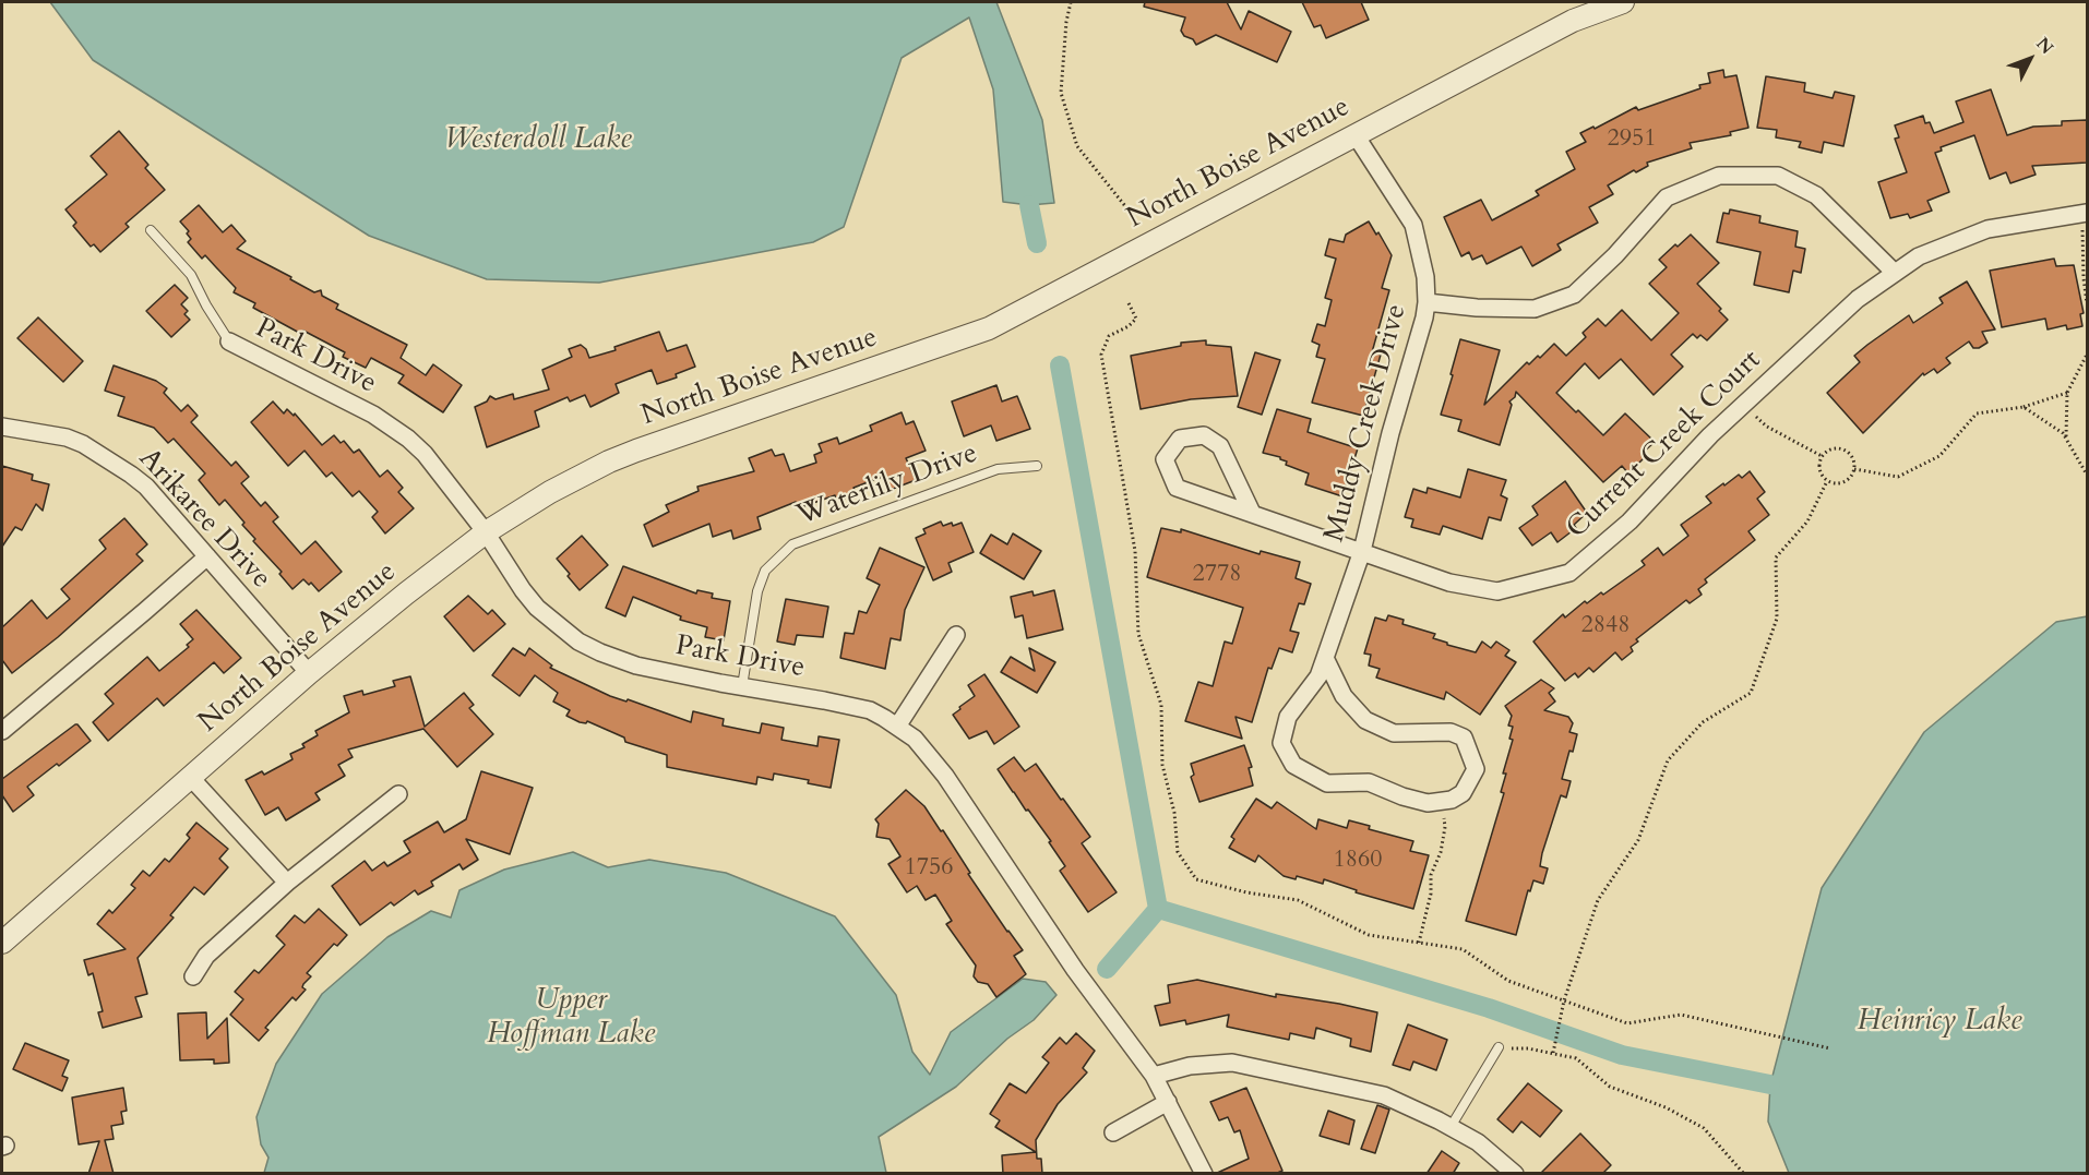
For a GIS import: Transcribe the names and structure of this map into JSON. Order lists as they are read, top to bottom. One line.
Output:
{"streets":{"street":["North Boise Avenue","Park Drive","Muddy Creek Drive","Current Creek Court","Arikaree Drive"],"lane":["Waterlily Drive"]},"crossings":[["North Boise Avenue","Park Drive"],["North Boise Avenue","Muddy Creek Drive"],["North Boise Avenue","Arikaree Drive"],["Park Drive","Waterlily Drive"],["Muddy Creek Drive","Current Creek Court"]],"water":["Westerdoll Lake","Upper Hoffman Lake","Heinricy Lake"],"house_numbers":["2951","2778","2848","1860","1756"],"north":"top right"}
